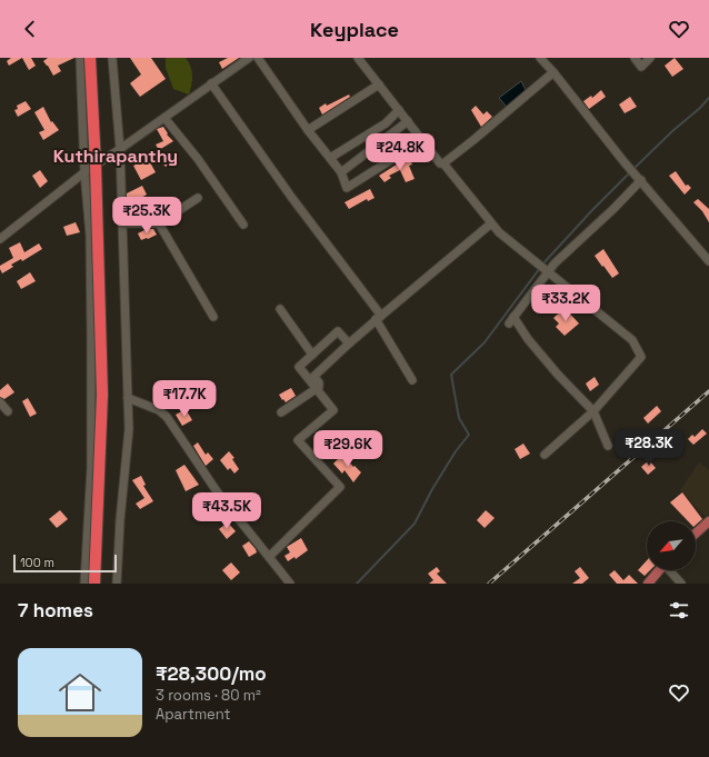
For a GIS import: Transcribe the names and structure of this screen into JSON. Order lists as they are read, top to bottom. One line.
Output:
{"districts":["Kuthirapanthy"],"scale_bar":"100 m","north":"bottom left","page":{"header":"Keyplace","price":["₹24.8K","₹25.3K","₹33.2K","₹17.7K","₹28.3K","₹29.6K","₹43.5K"],"scale":"100 m","heading":"7 homes","list":[{"name":"₹28,300/mo","note":"3 rooms · 80 m² · Apartment"}]}}
